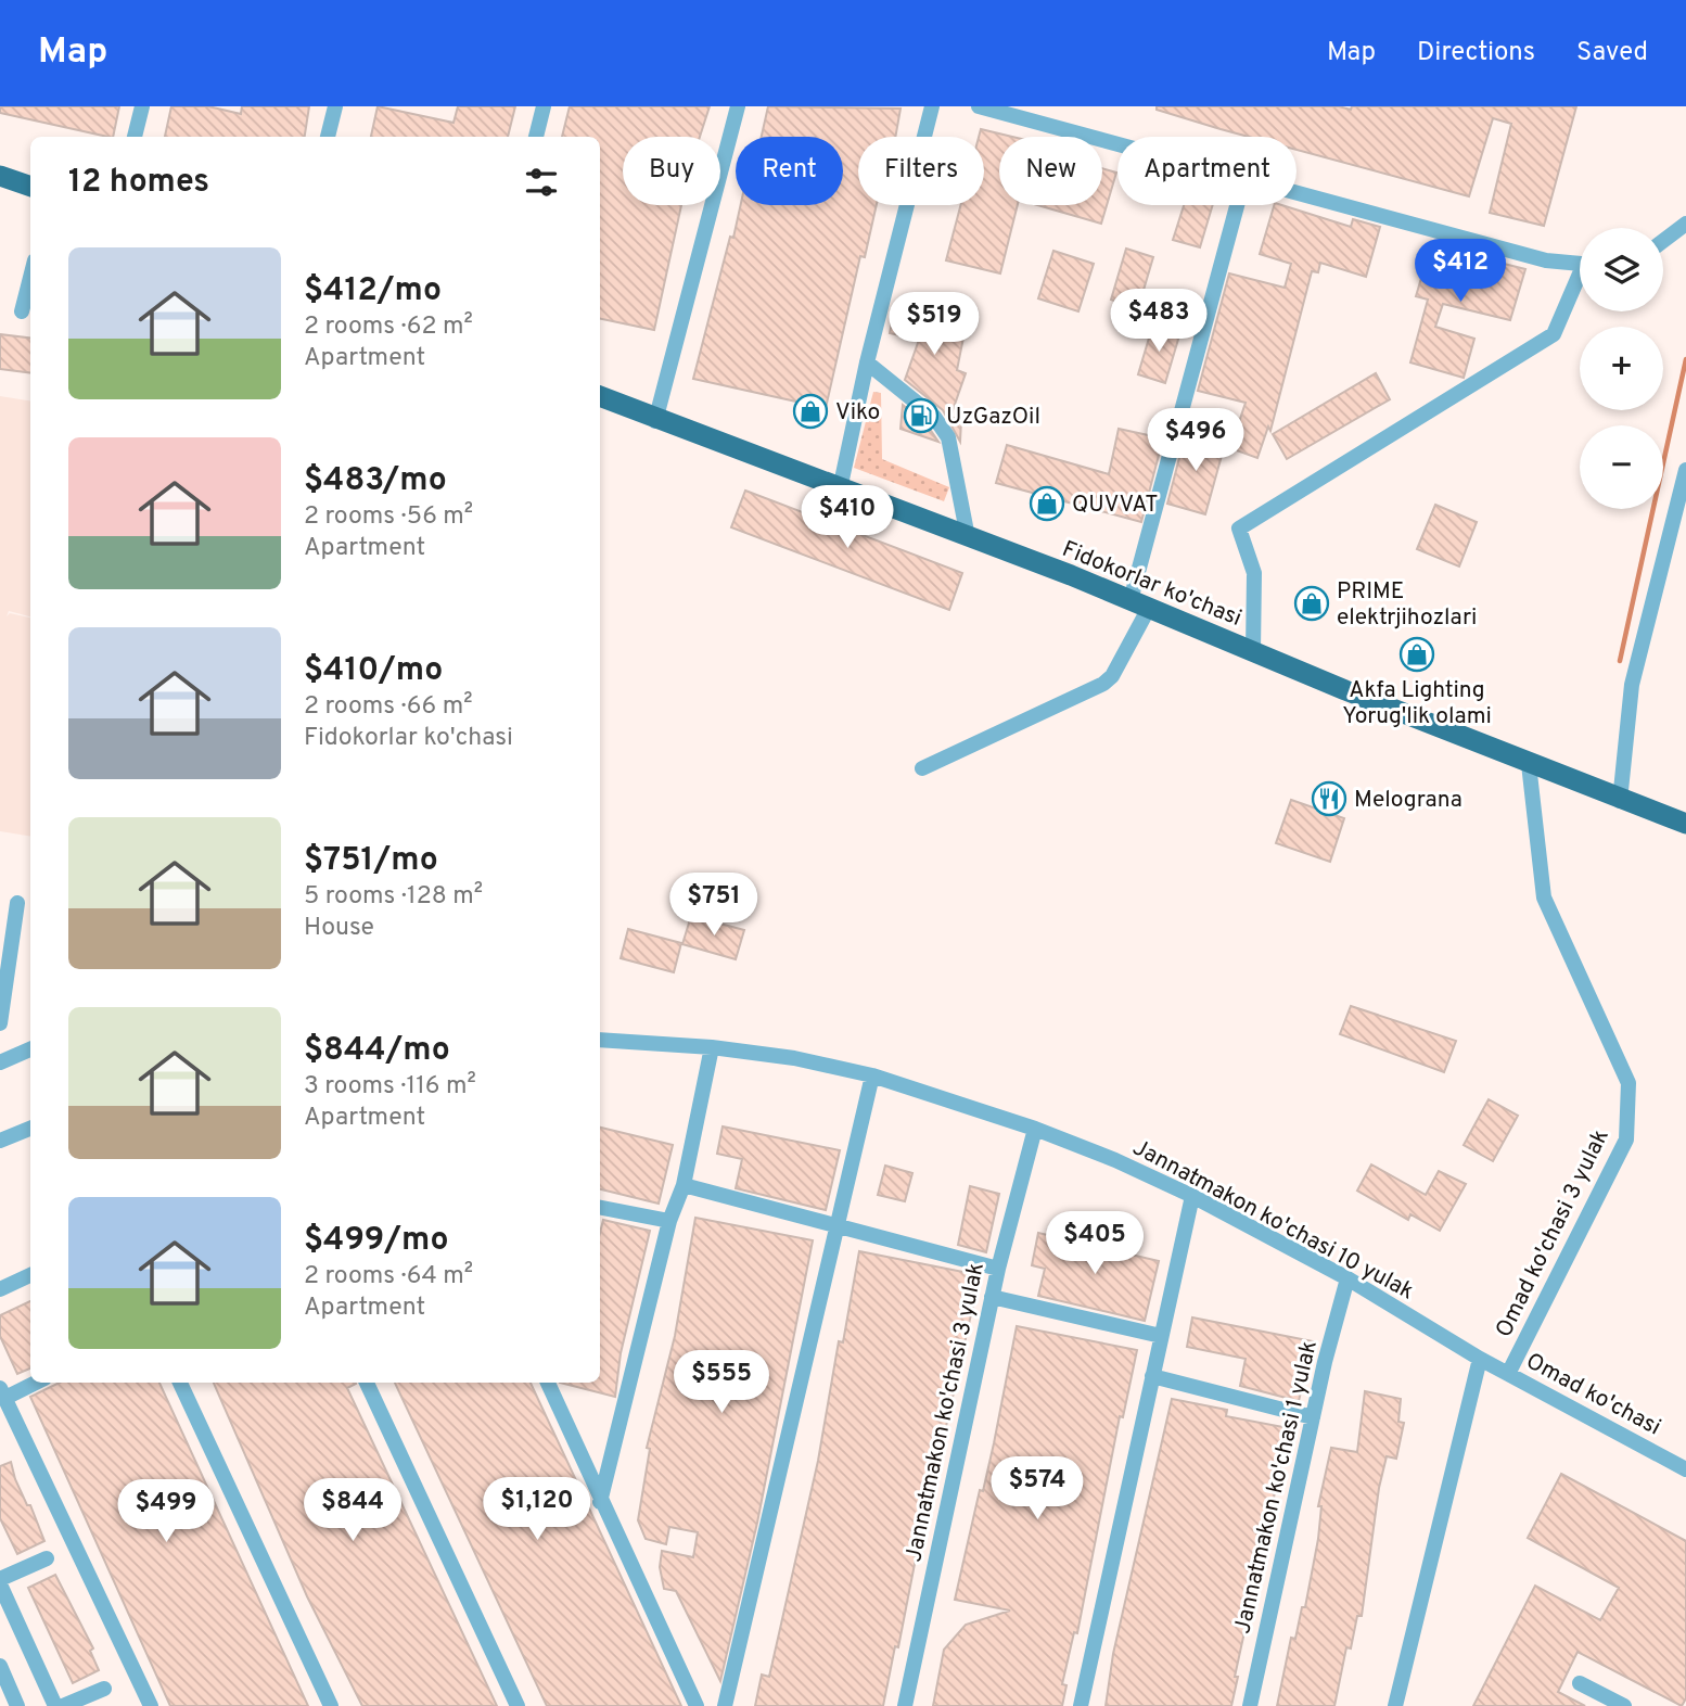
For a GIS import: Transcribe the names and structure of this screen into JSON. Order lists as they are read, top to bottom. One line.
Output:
{"streets":{"main road":["Fidokorlar ko'chasi"],"street":["Jannatmakon ko'chasi 10 yulak","Omad ko'chasi 3 yulak","Omad ko'chasi","Jannatmakon ko'chasi 3 yulak","Jannatmakon ko'chasi 1 yulak"]},"crossings":[["Fidokorlar ko'chasi","Omad ko'chasi 3 yulak"],["Jannatmakon ko'chasi 10 yulak","Omad ko'chasi 3 yulak"],["Jannatmakon ko'chasi 10 yulak","Omad ko'chasi"],["Jannatmakon ko'chasi 10 yulak","Jannatmakon ko'chasi 3 yulak"],["Jannatmakon ko'chasi 10 yulak","Jannatmakon ko'chasi 1 yulak"],["Omad ko'chasi 3 yulak","Omad ko'chasi"]],"places":{"shop":["Viko","QUVVAT","PRIME elektrjihozlari","Akfa Lighting Yorug'lik olami"],"fuel station":["UzGazOil"],"restaurant":["Melograna"]},"page":{"header":"Map","nav":["Map","Directions","Saved"],"chip":["Buy","Rent","Filters","New","Apartment"],"heading":"12 homes","map_buttons":["+","−"],"list":[{"name":"$412/mo","note":"2 rooms · 62 m² · Apartment"},{"name":"$483/mo","note":"2 rooms · 56 m² · Apartment"},{"name":"$410/mo","note":"2 rooms · 66 m² · Fidokorlar ko'chasi"},{"name":"$751/mo","note":"5 rooms · 128 m² · House"},{"name":"$844/mo","note":"3 rooms · 116 m² · Apartment"},{"name":"$499/mo","note":"2 rooms · 64 m² · Apartment"}],"price":["$412","$483","$519","$496","$410","$751","$405","$555","$574","$1,120","$844","$499"]}}
